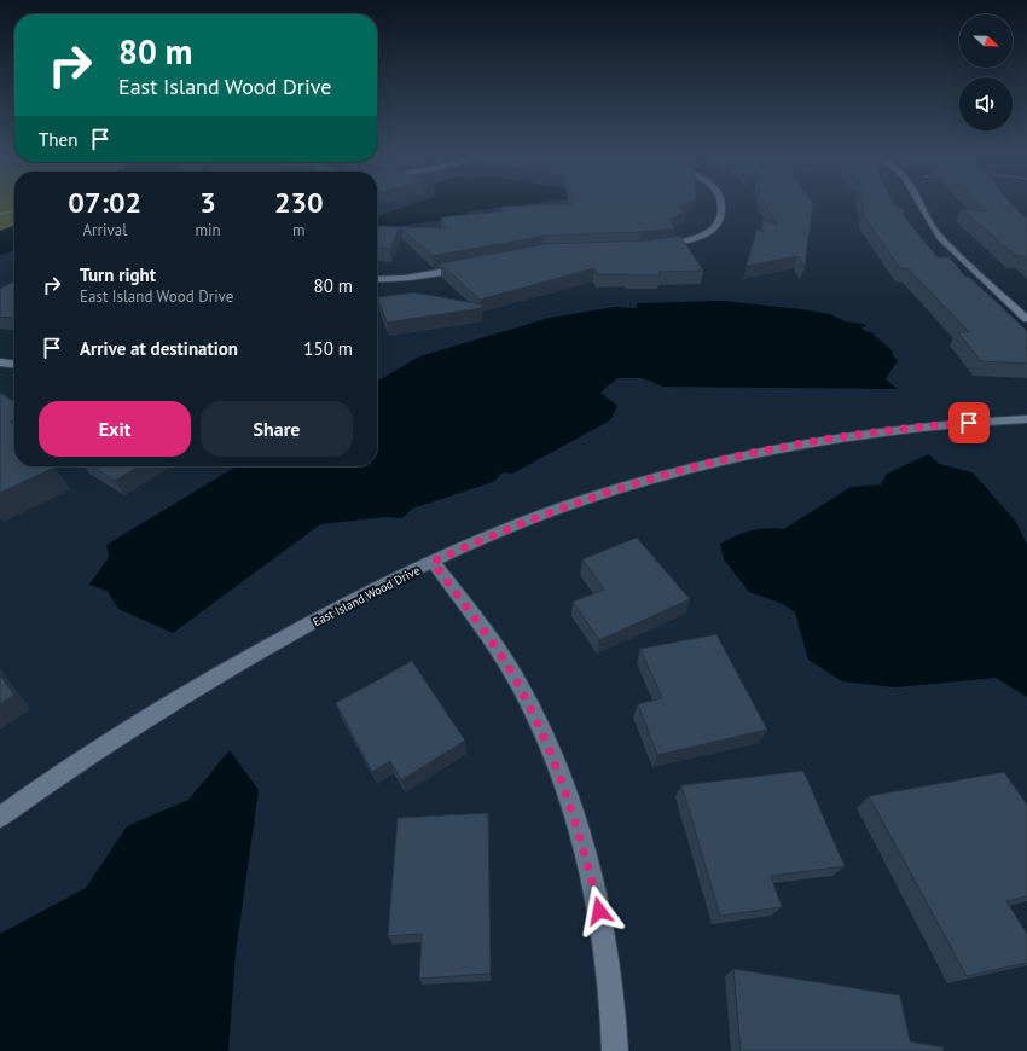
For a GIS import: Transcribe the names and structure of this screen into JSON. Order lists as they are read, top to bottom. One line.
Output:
{"streets":{"street":["East Island Wood Drive"]},"north":"right","page":{"turn":["80 m","East Island Wood Drive"],"then":"Then","eta":["07:02","Arrival","3","min","230","m"],"list":[{"name":"Turn right","note":"East Island Wood Drive","value":"80 m"},{"name":"Arrive at destination","value":"150 m"}],"buttons":["Exit","Share"]}}
